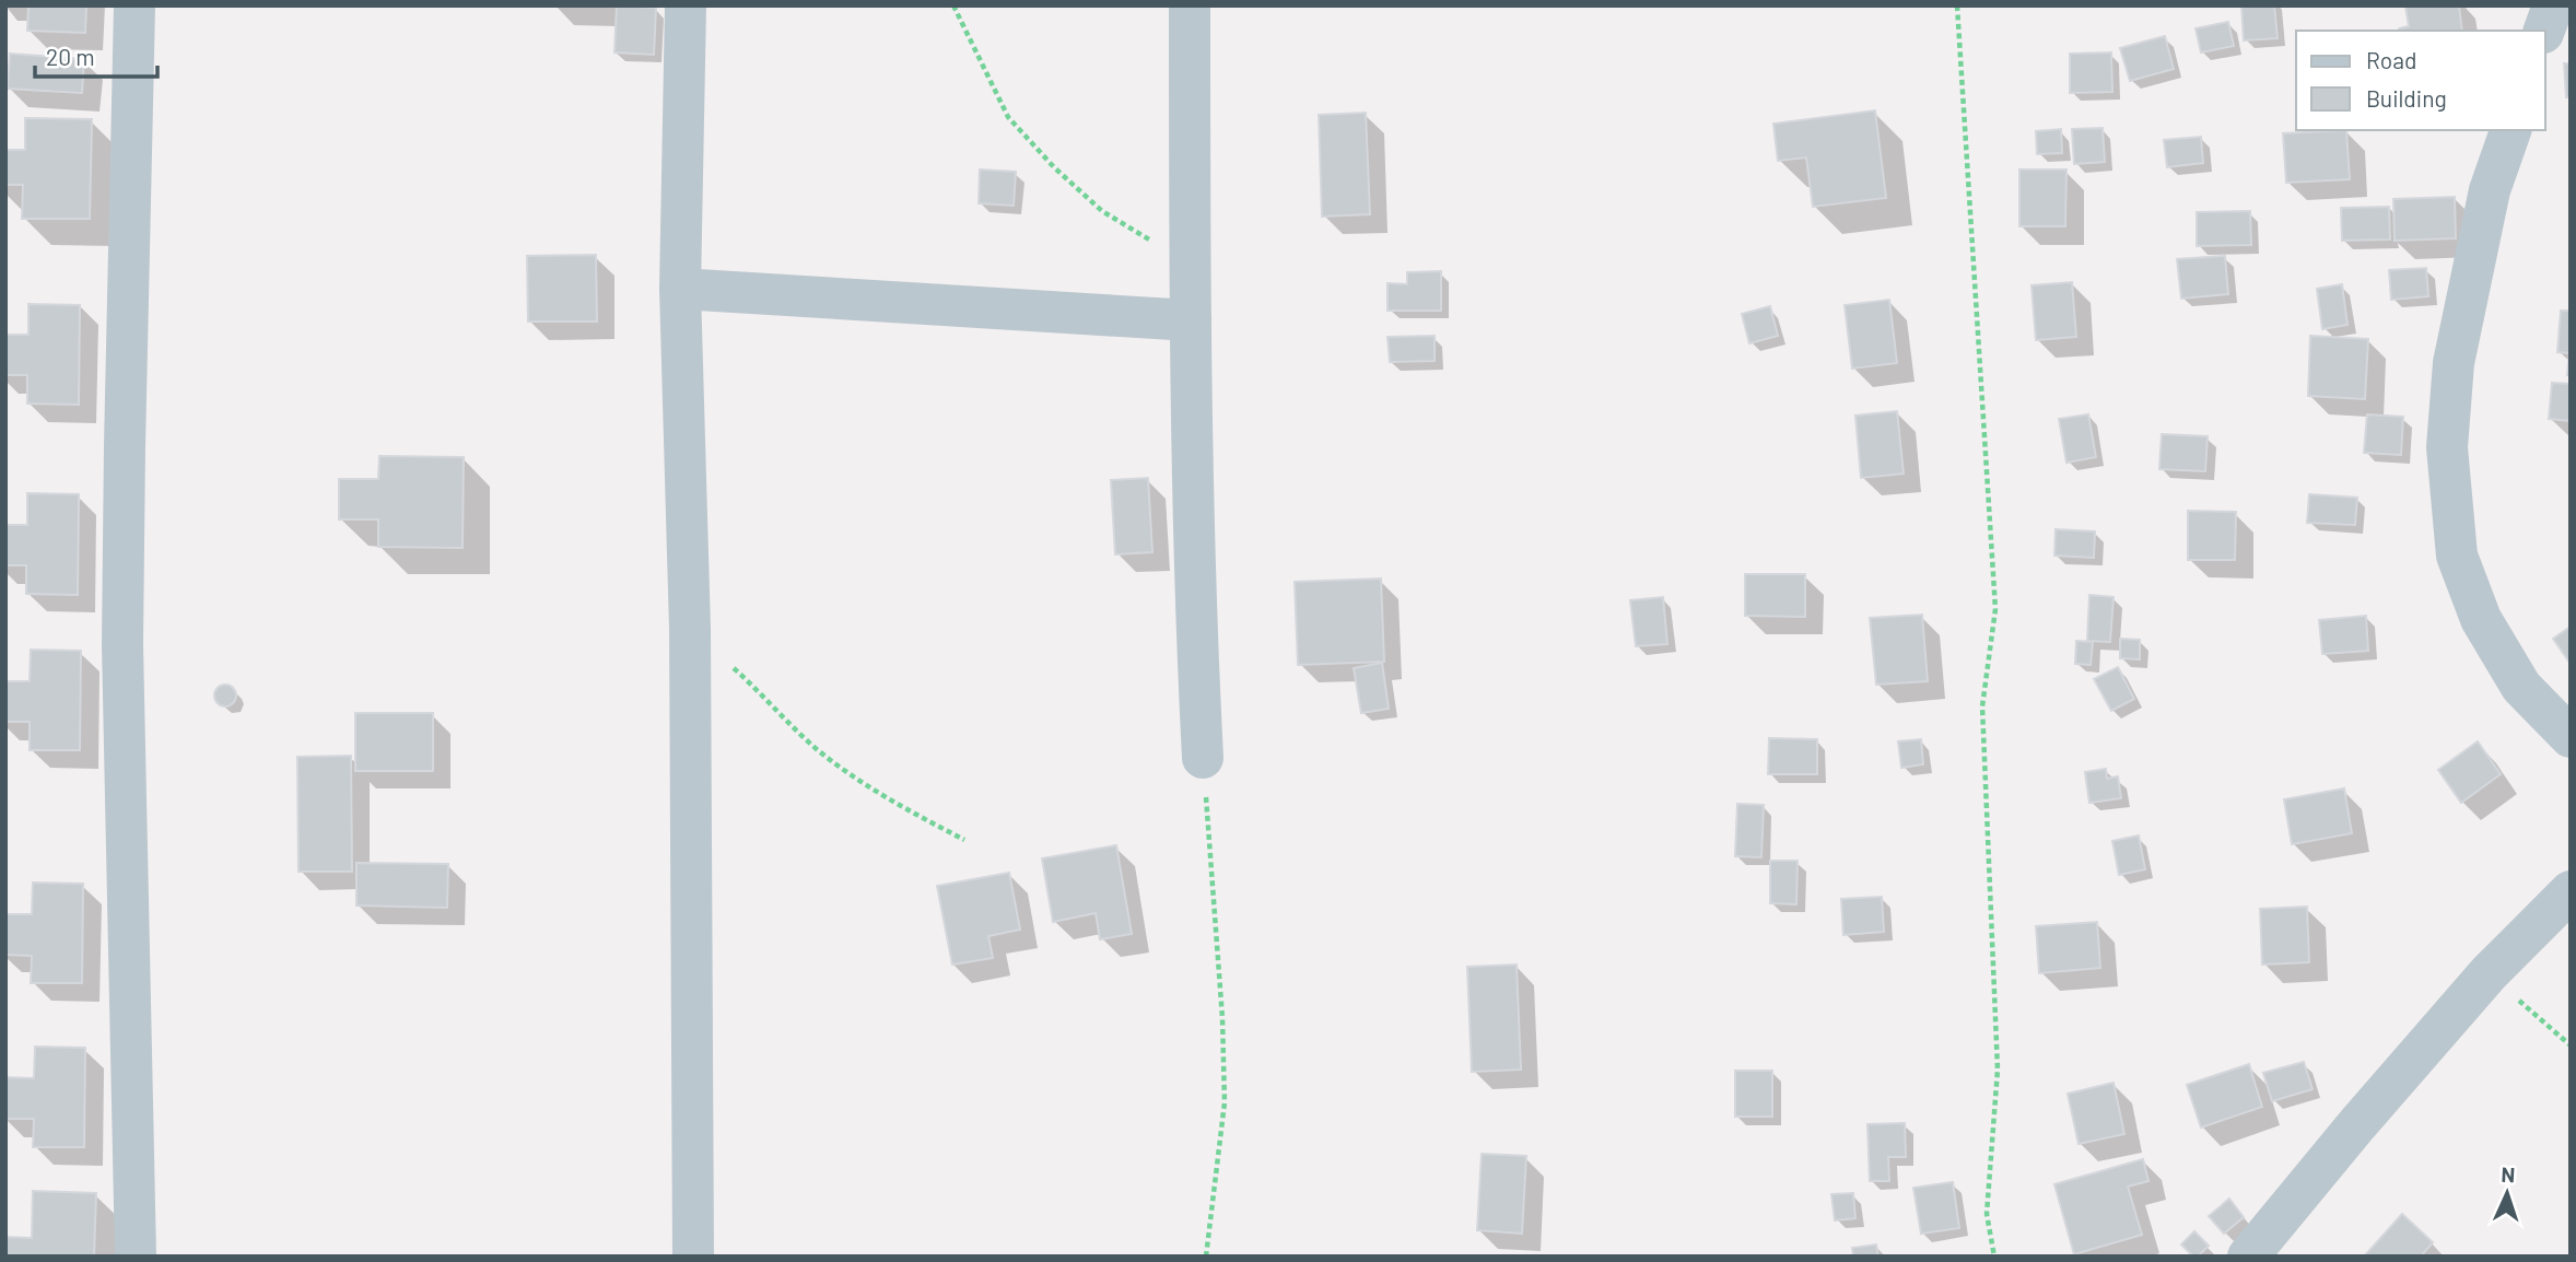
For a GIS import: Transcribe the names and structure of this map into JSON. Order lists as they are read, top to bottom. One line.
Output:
{"legend":["Road","Building"],"scale_bar":"20 m","north":"top"}
